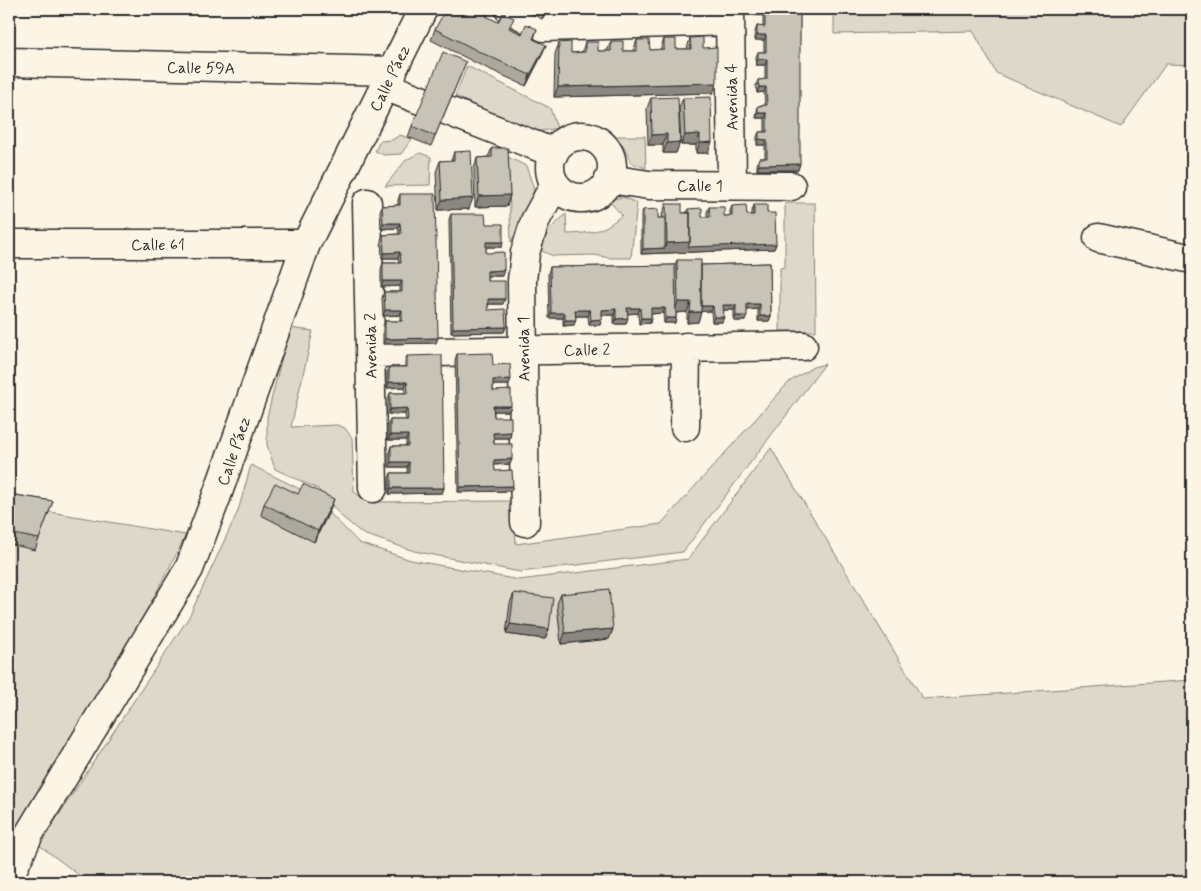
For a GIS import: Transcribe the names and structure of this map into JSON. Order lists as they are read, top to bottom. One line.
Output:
{"streets":{"street":["Calle 59A","Calle Páez","Avenida 4","Calle 1","Calle 61","Avenida 2","Avenida 1","Calle 2"]},"crossings":[["Calle 59A","Calle Páez"],["Calle Páez","Calle 61"],["Avenida 4","Calle 1"],["Calle 1","Avenida 1"],["Avenida 2","Calle 2"],["Avenida 1","Calle 2"]]}
